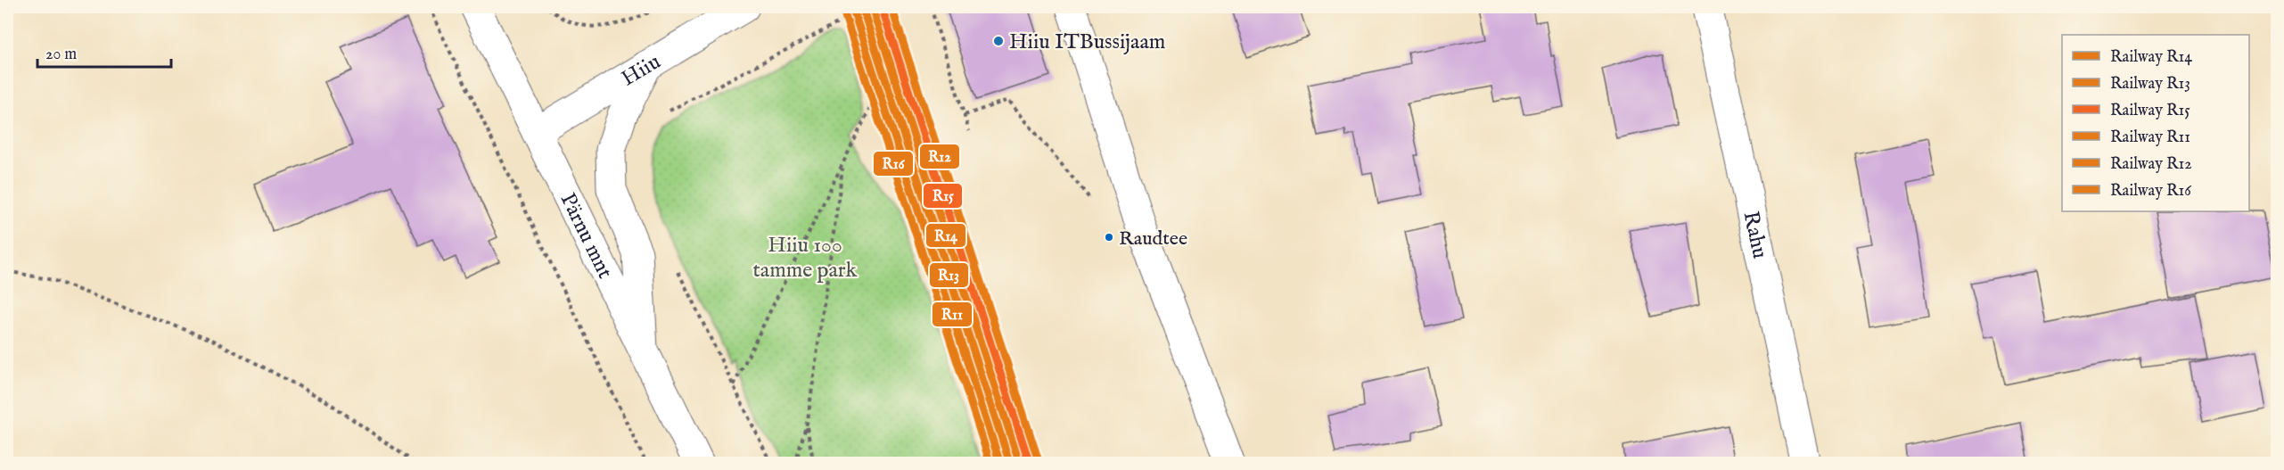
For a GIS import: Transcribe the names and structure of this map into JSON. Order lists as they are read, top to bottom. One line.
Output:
{"streets":{"street":["Hiiu","Pärnu mnt","Rahu"]},"crossings":[["Hiiu","Pärnu mnt"]],"parks":["Hiiu 100 tamme park"],"places":["Hiiu ITBussijaam","Raudtee"],"lines":["rail line R14","rail line R15","rail line R12","rail line R13","rail line R11","rail line R16"],"legend":["Railway R14","Railway R13","Railway R15","Railway R11","Railway R12","Railway R16"],"scale_bar":"20 m"}
